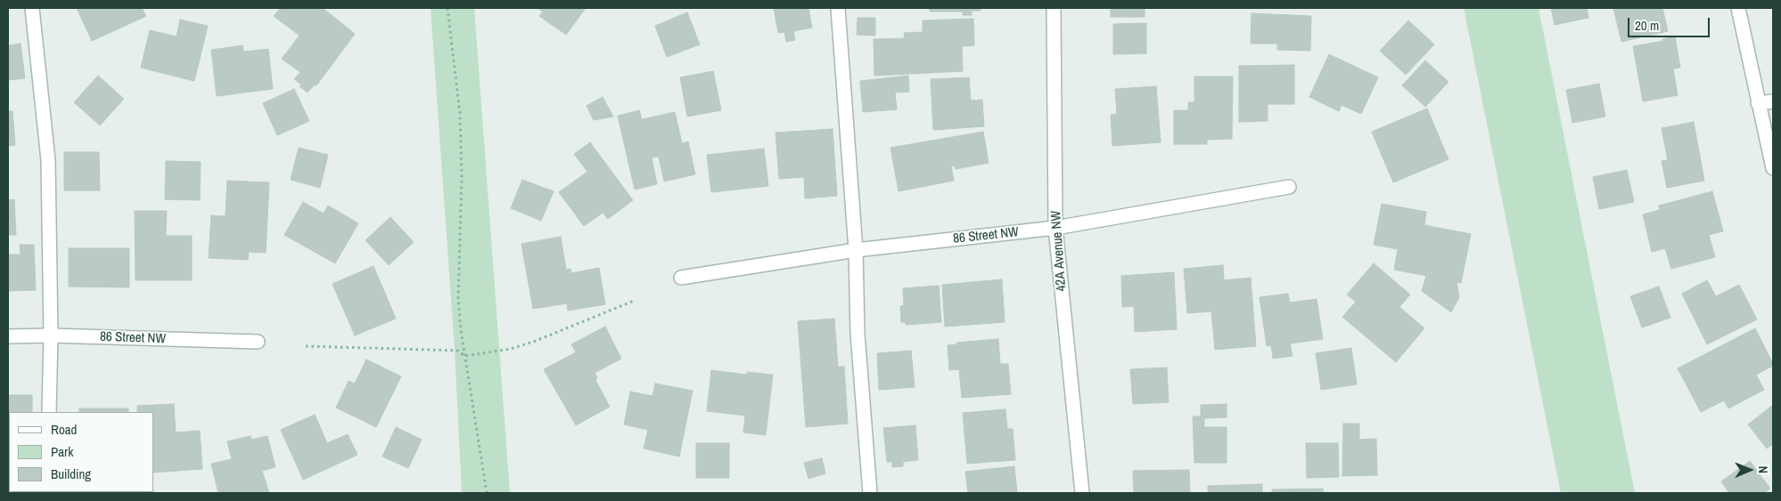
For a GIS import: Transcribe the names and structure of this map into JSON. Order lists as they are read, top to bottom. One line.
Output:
{"streets":{"street":["86 Street NW","42A Avenue NW"]},"crossings":[["86 Street NW","42A Avenue NW"]],"legend":["Road","Park","Building"],"scale_bar":"20 m","north":"right"}
